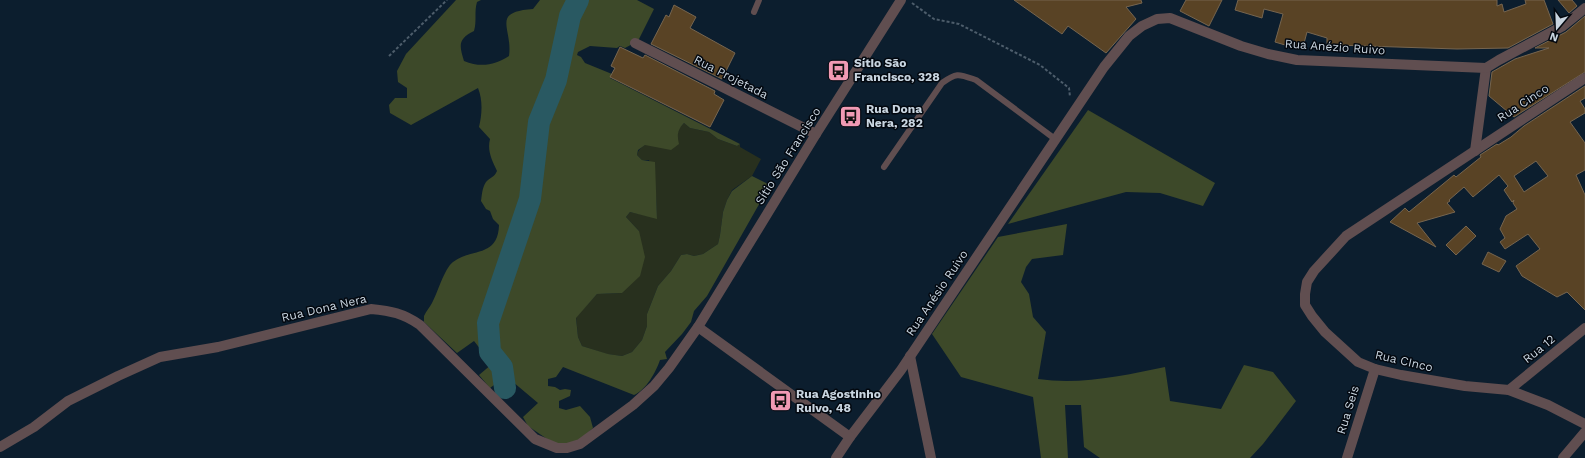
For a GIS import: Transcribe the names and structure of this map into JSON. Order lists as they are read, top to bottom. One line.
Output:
{"streets":{"street":["Rua Anézio Ruivo","Rua Projetada","Rua Cinco","Sítio São Francisco","Rua Anésio Ruivo","Rua Dona Nera","Rua 12","Rua CInco","Rua Seis"]},"crossings":[["Rua Anézio Ruivo","Rua Anésio Ruivo"],["Rua Projetada","Sítio São Francisco"],["Rua Cinco","Rua CInco"],["Sítio São Francisco","Rua Dona Nera"],["Rua 12","Rua CInco"],["Rua CInco","Rua Seis"]],"places":{"bus stop":["Sítio São Francisco, 328","Rua Dona Nera, 282","Rua Agostinho Ruivo, 48"]},"north":"bottom"}
